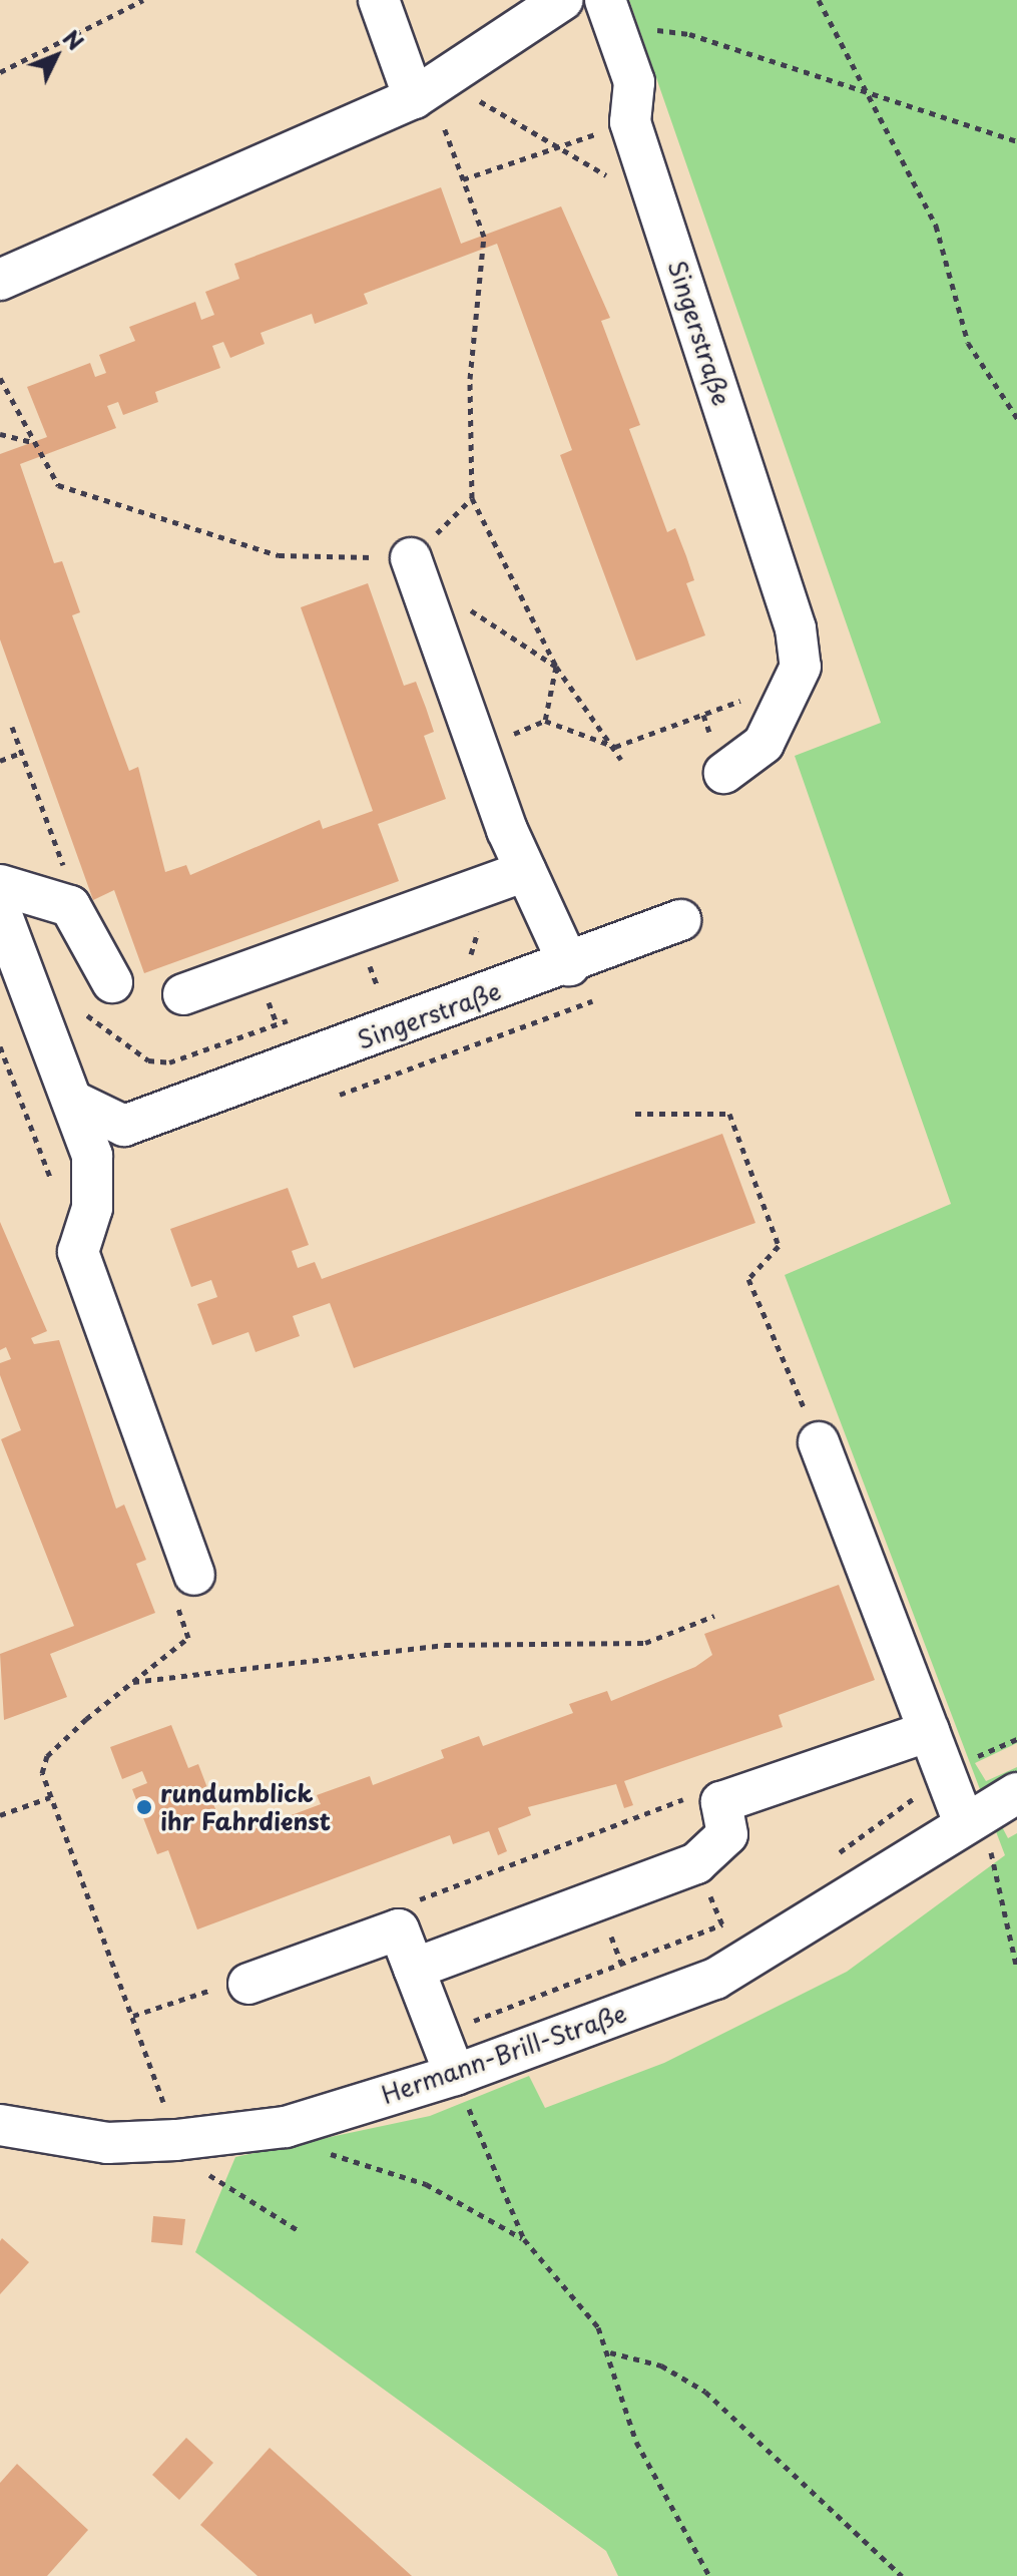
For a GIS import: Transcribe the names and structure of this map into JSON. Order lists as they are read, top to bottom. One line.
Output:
{"streets":{"street":["Singerstraße","Hermann-Brill-Straße"]},"places":["rundumblick ihr Fahrdienst"],"north":"top right"}
